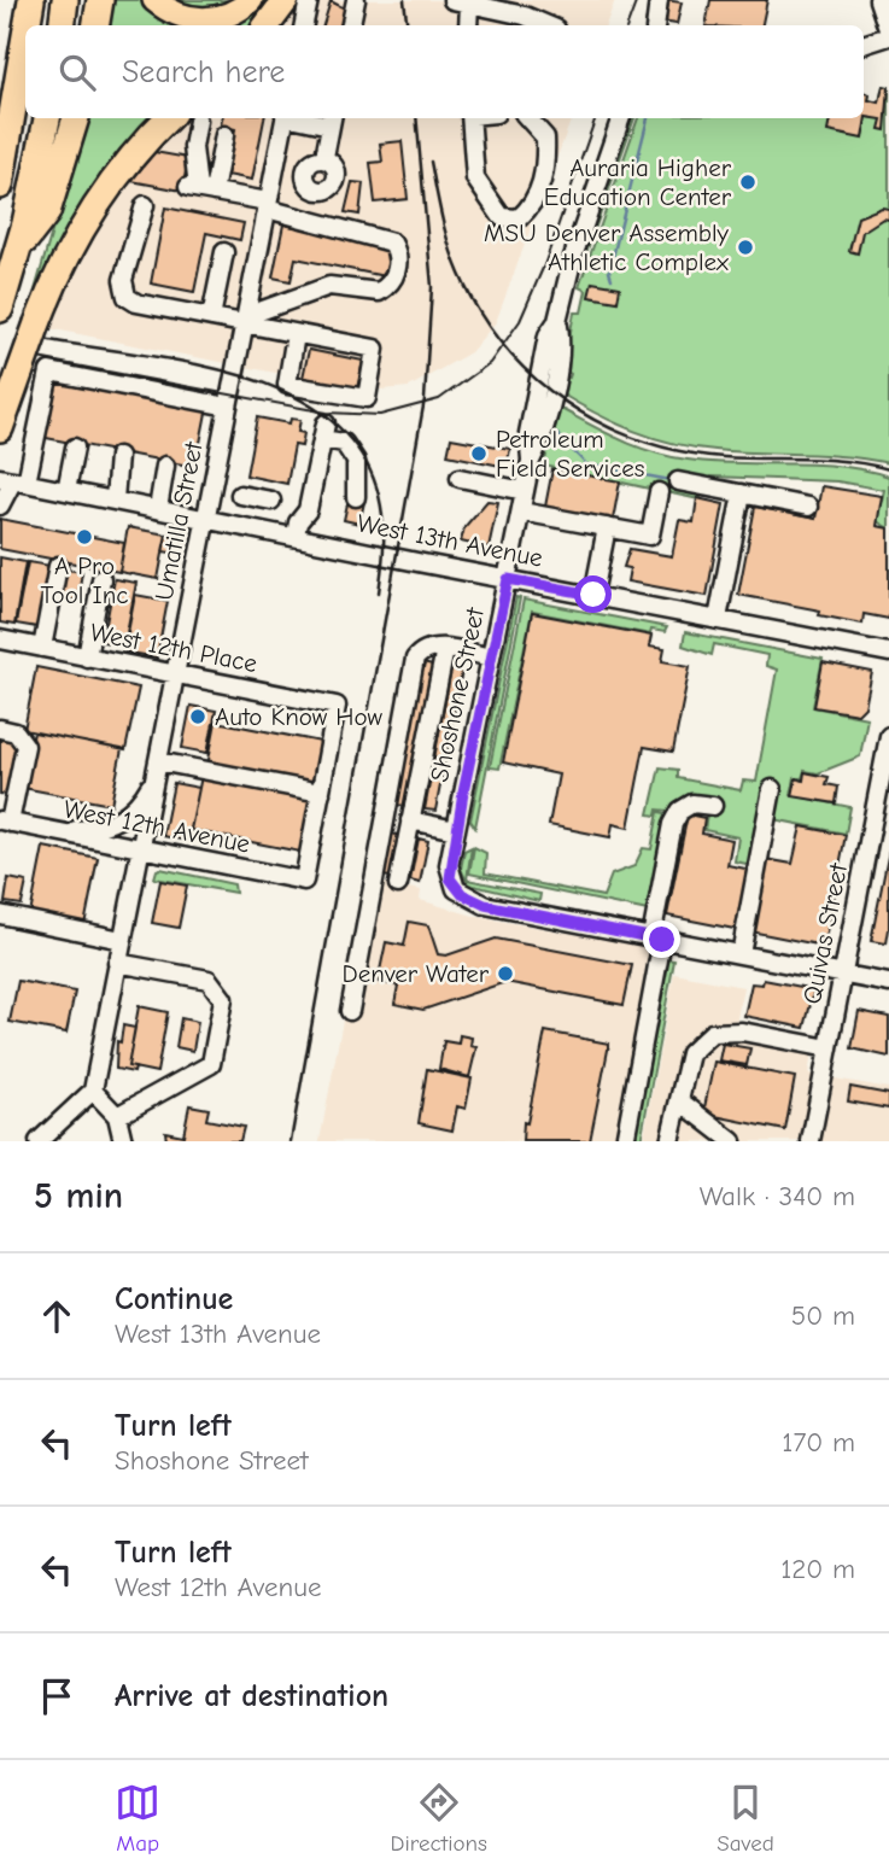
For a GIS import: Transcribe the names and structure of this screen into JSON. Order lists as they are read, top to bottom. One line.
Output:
{"streets":{"street":["Umatilla Street","West 13th Avenue","West 12th Place","Shoshone Street","West 12th Avenue","Quivas Street"]},"crossings":[["Umatilla Street","West 13th Avenue"],["Umatilla Street","West 12th Place"],["Umatilla Street","West 12th Avenue"],["West 13th Avenue","Shoshone Street"],["West 12th Place","West 12th Avenue"]],"places":["Auraria Higher Education Center","MSU Denver Assembly Athletic Complex","Petroleum Field Services","A Pro Tool Inc","Auto Know How","Denver Water"],"page":{"search":"Search here","heading":["5 min","Walk · 340 m"],"list":[["Continue","West 13th Avenue","50 m"],["Turn left","Shoshone Street","170 m"],["Turn left","West 12th Avenue","120 m"],"Arrive at destination"],"nav":["Map","Directions","Saved"]}}
